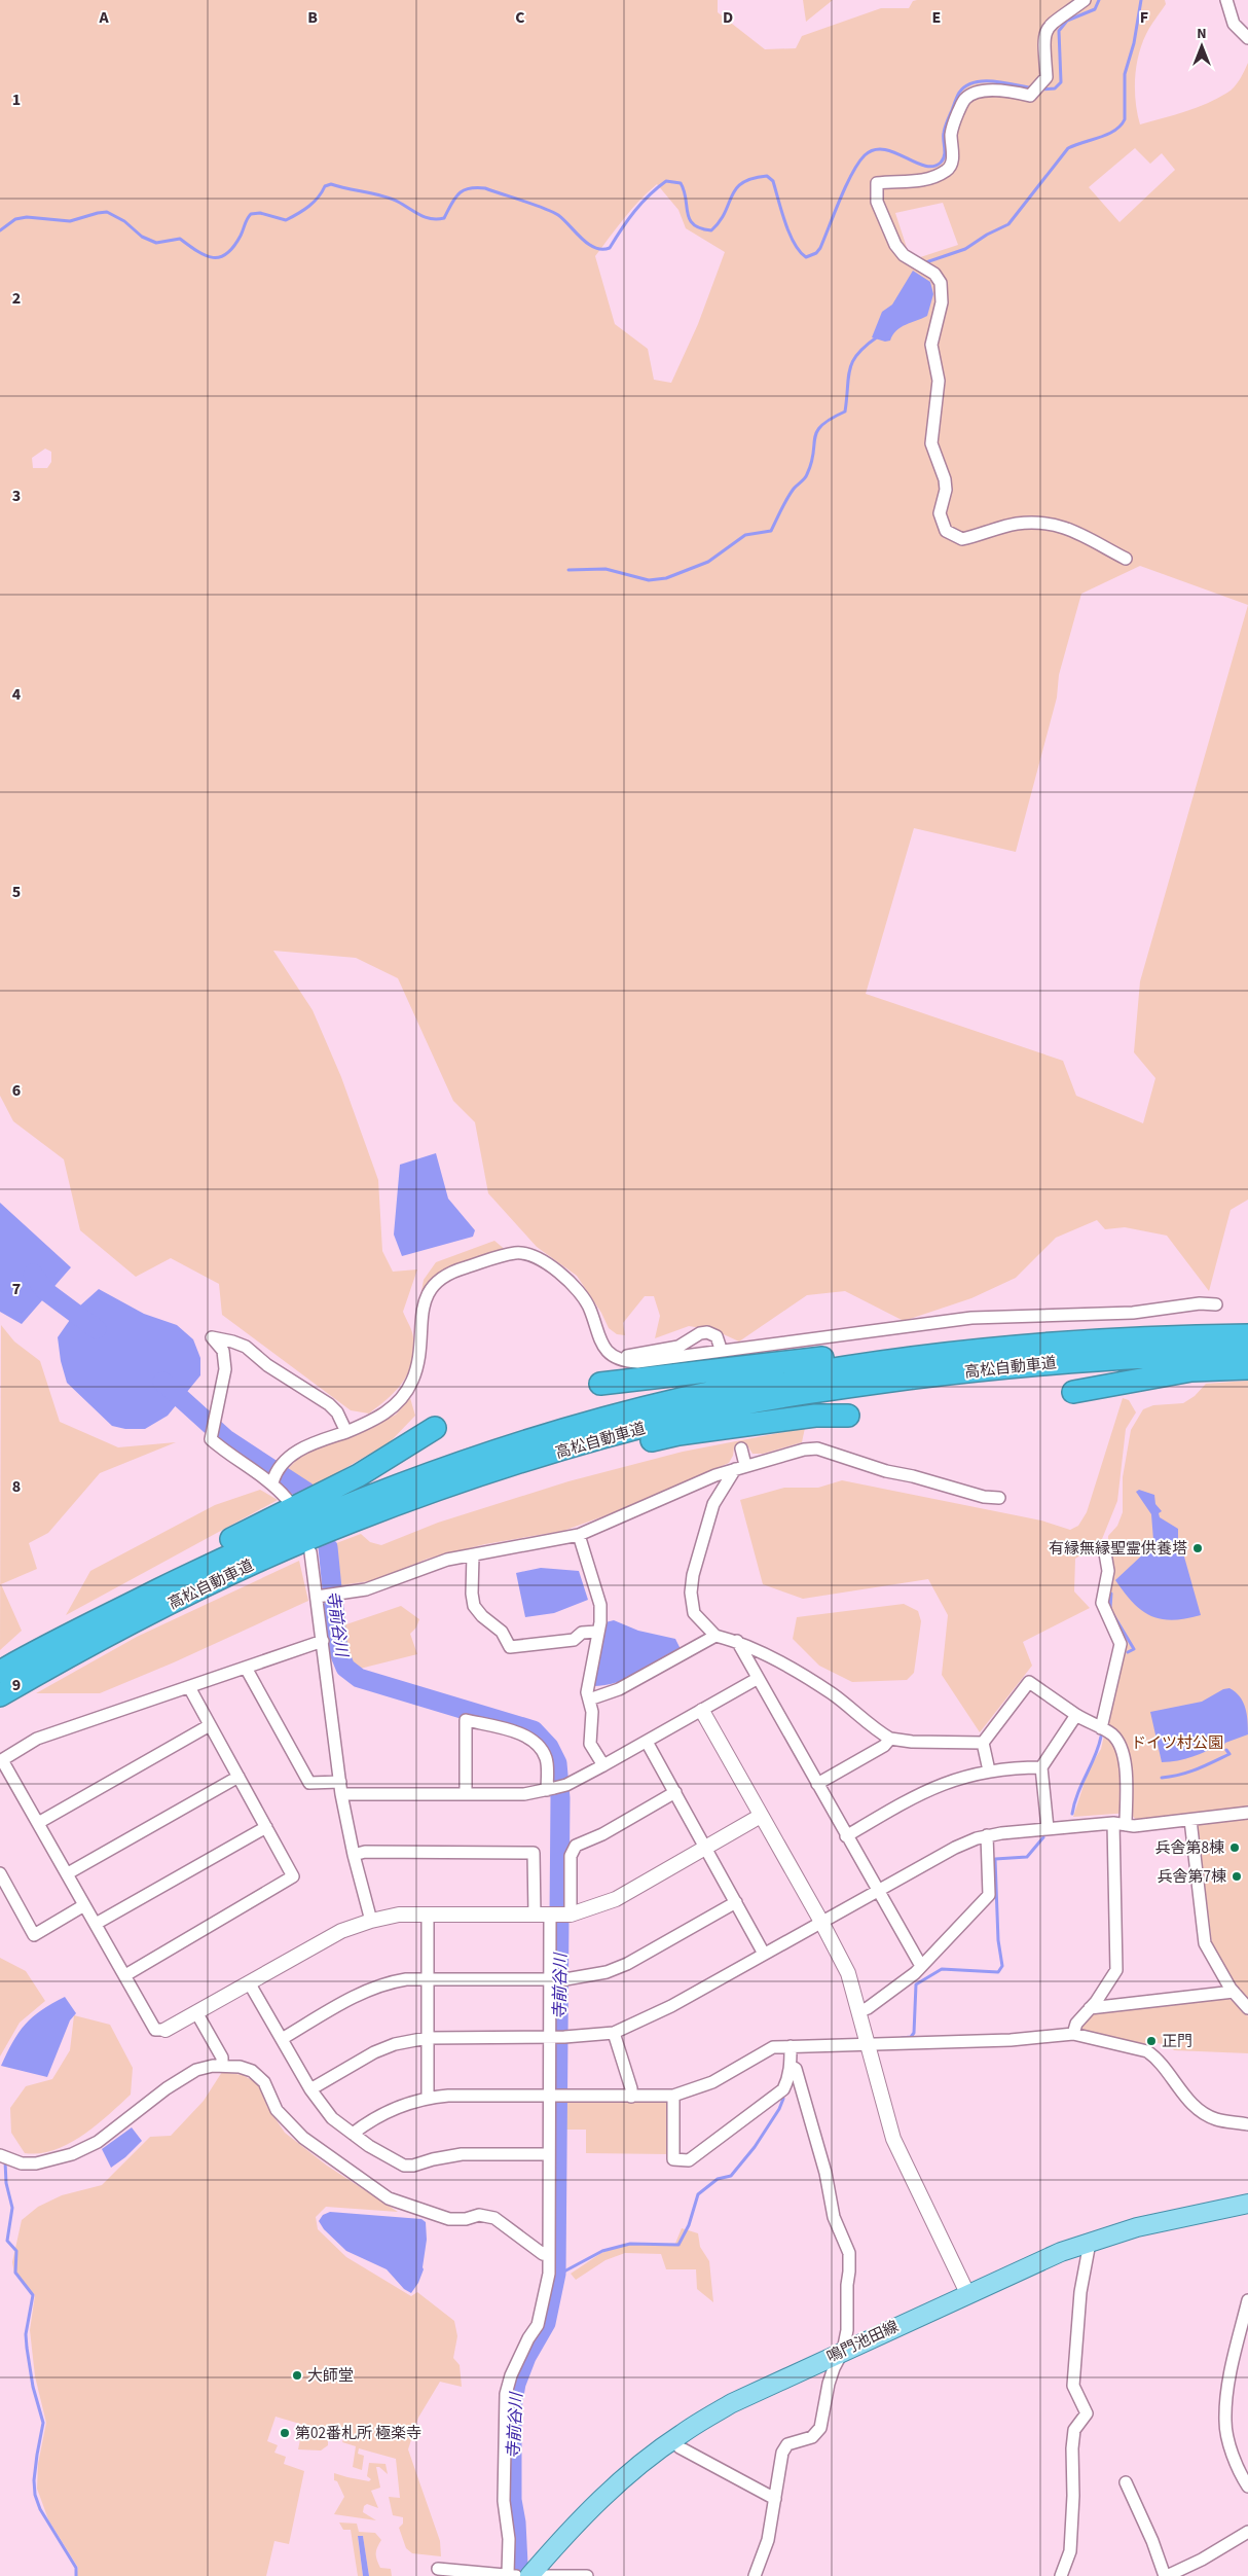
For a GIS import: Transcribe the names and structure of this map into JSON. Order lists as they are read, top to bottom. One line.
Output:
{"streets":{"highway":["高松自動車道"],"main road":["鳴門池田線"]},"water":["寺前谷川"],"parks":["ドイツ村公園"],"places":["有縁無縁聖霊供養塔","兵舎第8棟","兵舎第7棟","正門","大師堂","第02番札所 極楽寺"],"north":"top","grid":{"columns":["A","B","C","D","E","F"],"rows":["1","2","3","4","5","6","7","8","9"]}}
